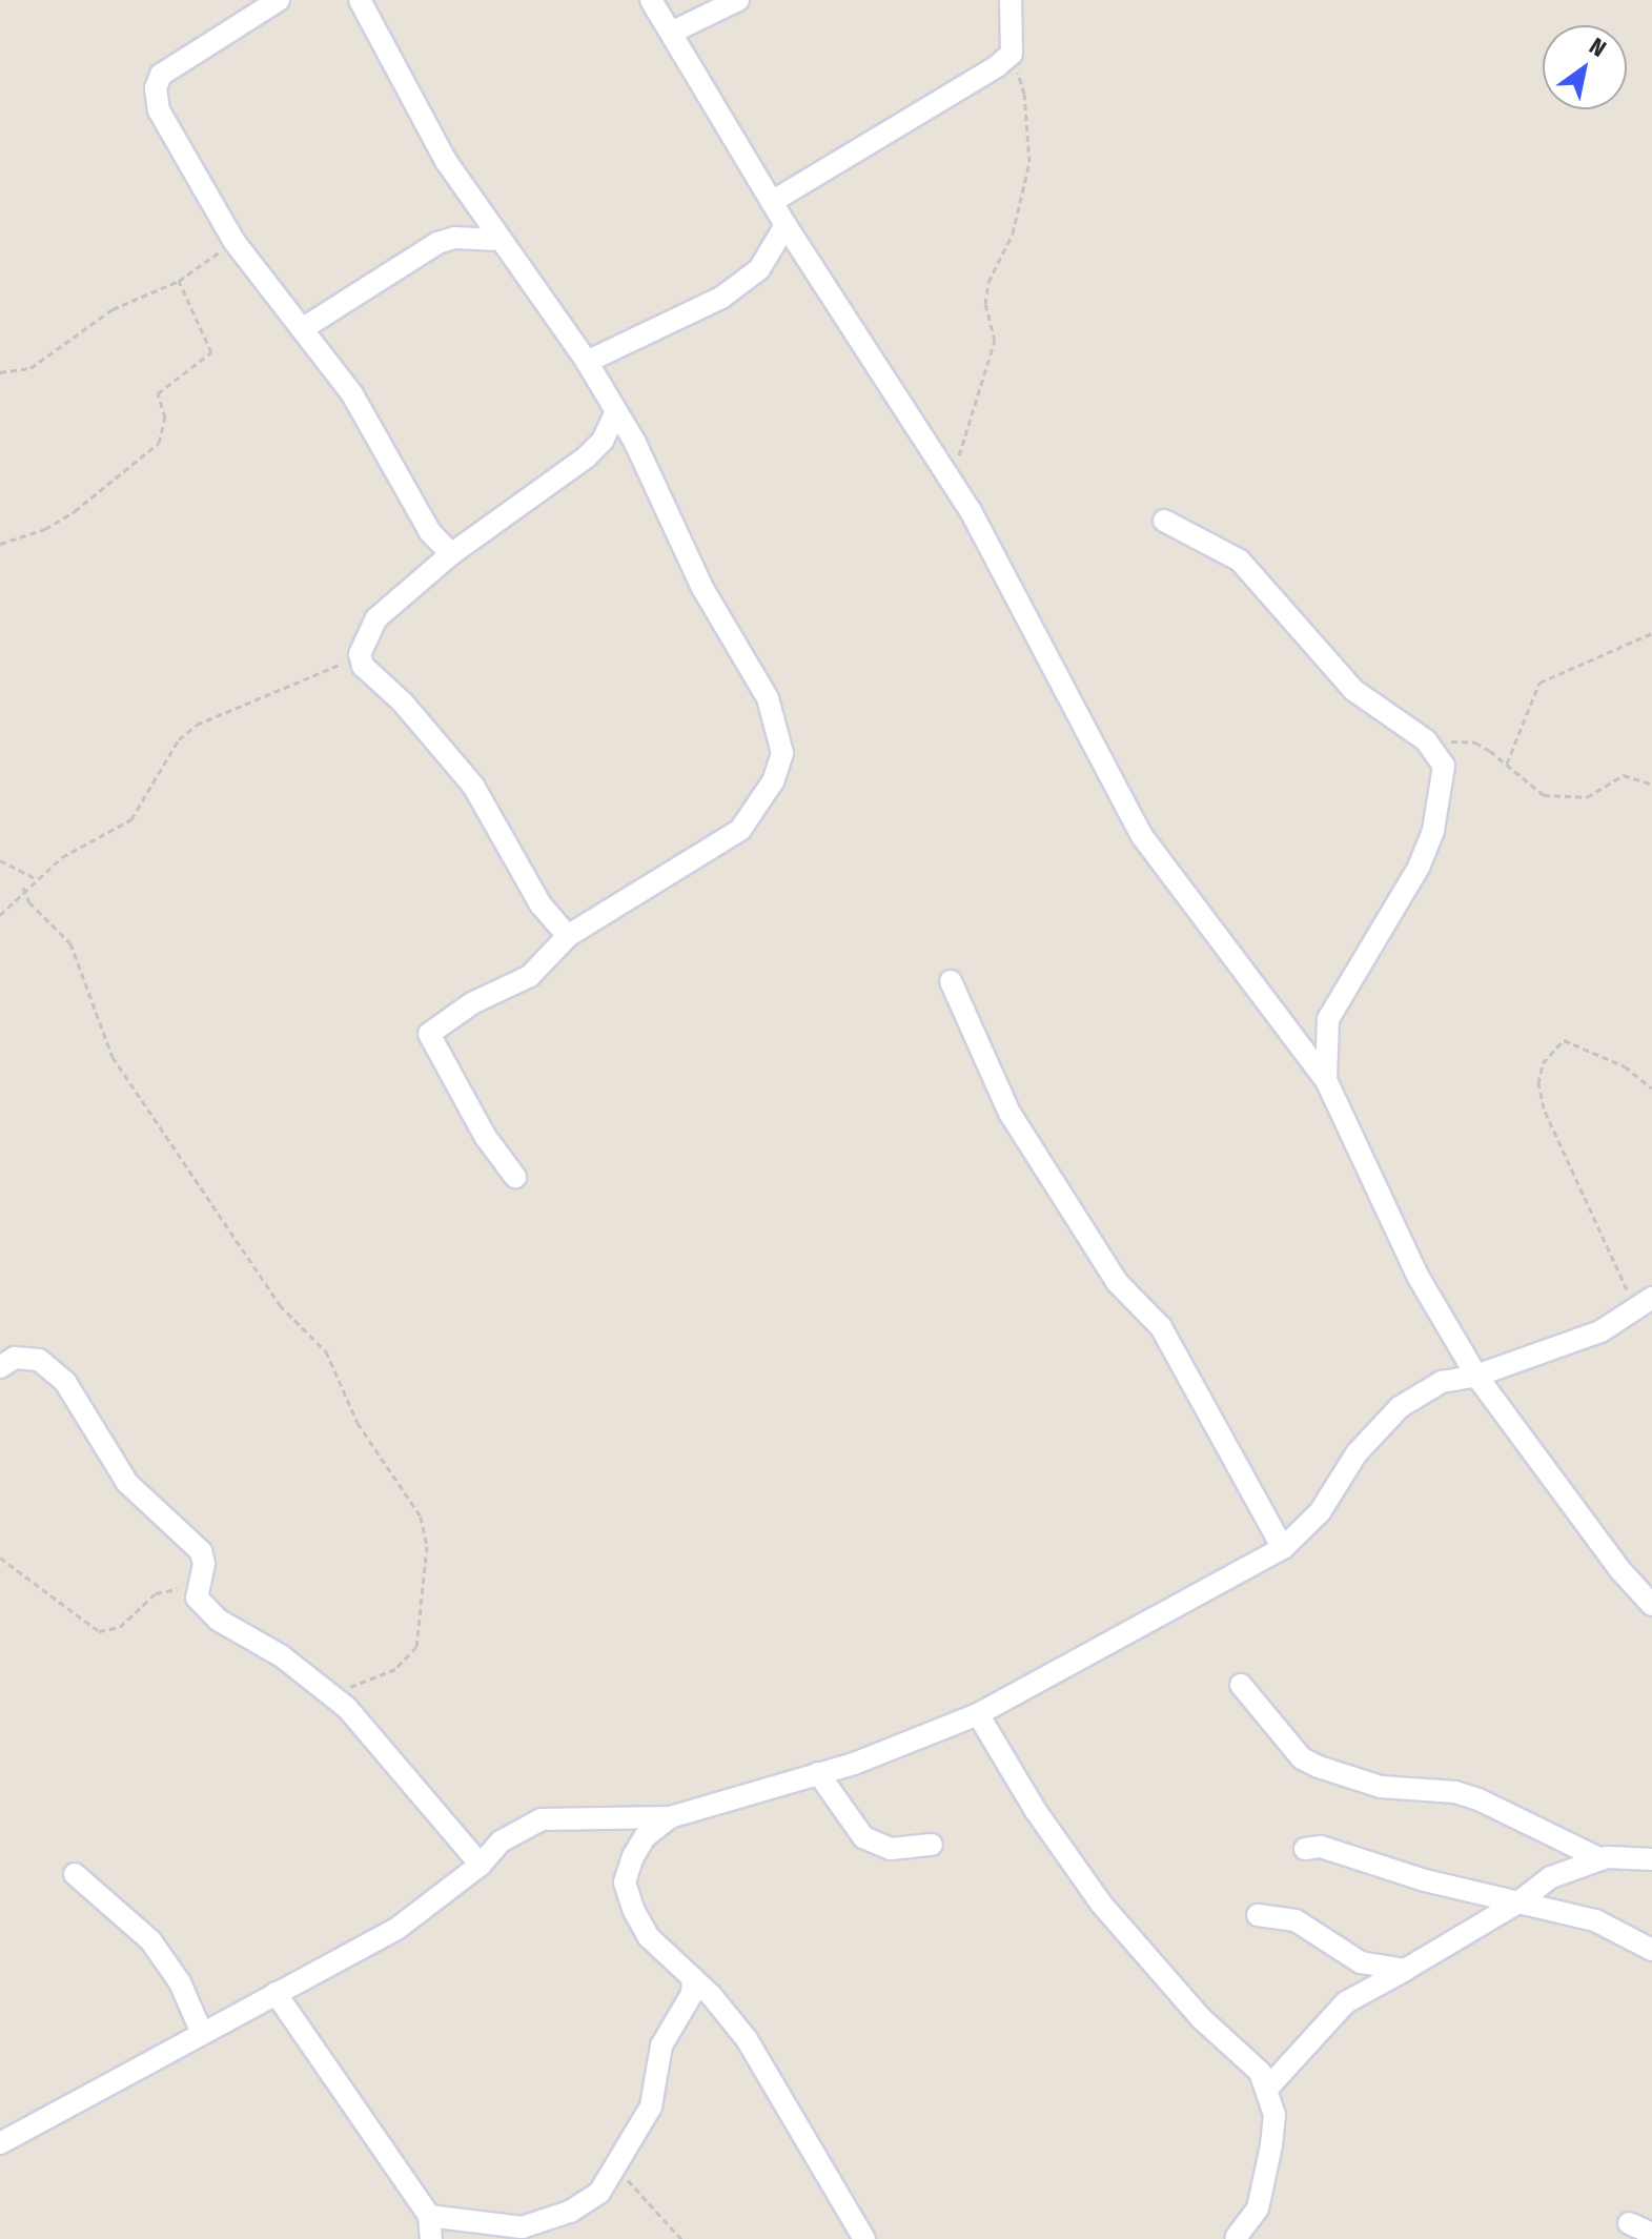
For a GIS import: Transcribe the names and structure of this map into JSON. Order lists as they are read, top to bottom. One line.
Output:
{"north":"top right"}
